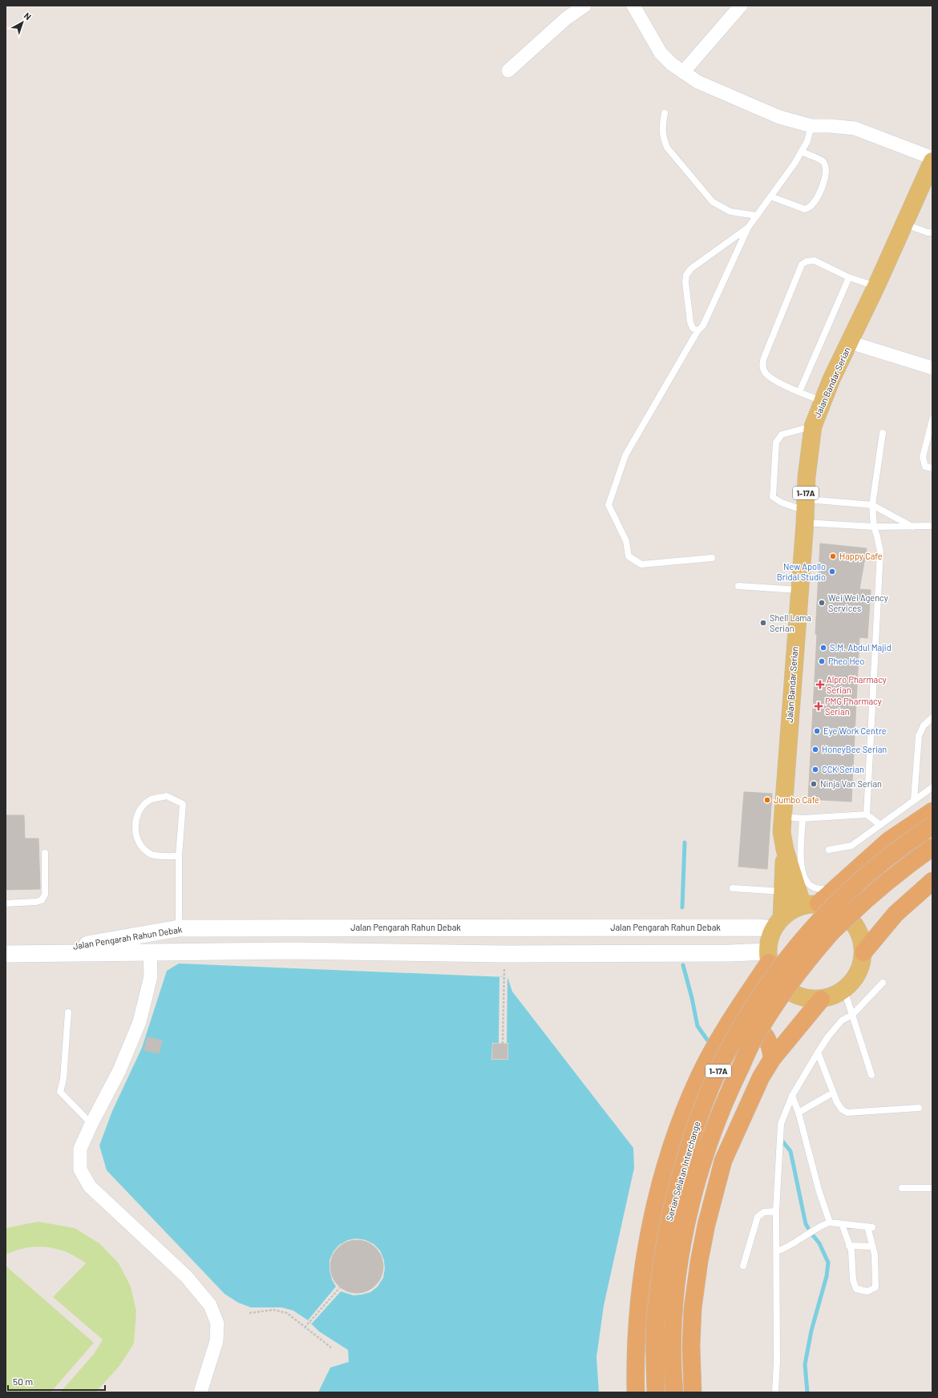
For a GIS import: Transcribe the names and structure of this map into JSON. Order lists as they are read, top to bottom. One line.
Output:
{"streets":{"highway":["1-17A","Serian Selatan Interchange"],"main road":["Jalan Bandar Serian"],"street":["Jalan Pengarah Rahun Debak"]},"crossings":[["Jalan Bandar Serian","1-17A"],["Jalan Bandar Serian","Jalan Pengarah Rahun Debak"],["1-17A","Jalan Pengarah Rahun Debak"]],"places":{"other":["Happy Cafe","New Apollo Bridal Studio","Wei Wei Agency Services","Shell Lama Serian","S.M. Abdul Majid","Pheo Heo","Eye Work Centre","HoneyBee Serian","CCK Serian","Ninja Van Serian","Jumbo Cafe"],"health":["Alpro Pharmacy Serian","PMG Pharmacy Serian"]},"scale_bar":"50 m","north":"top right"}
